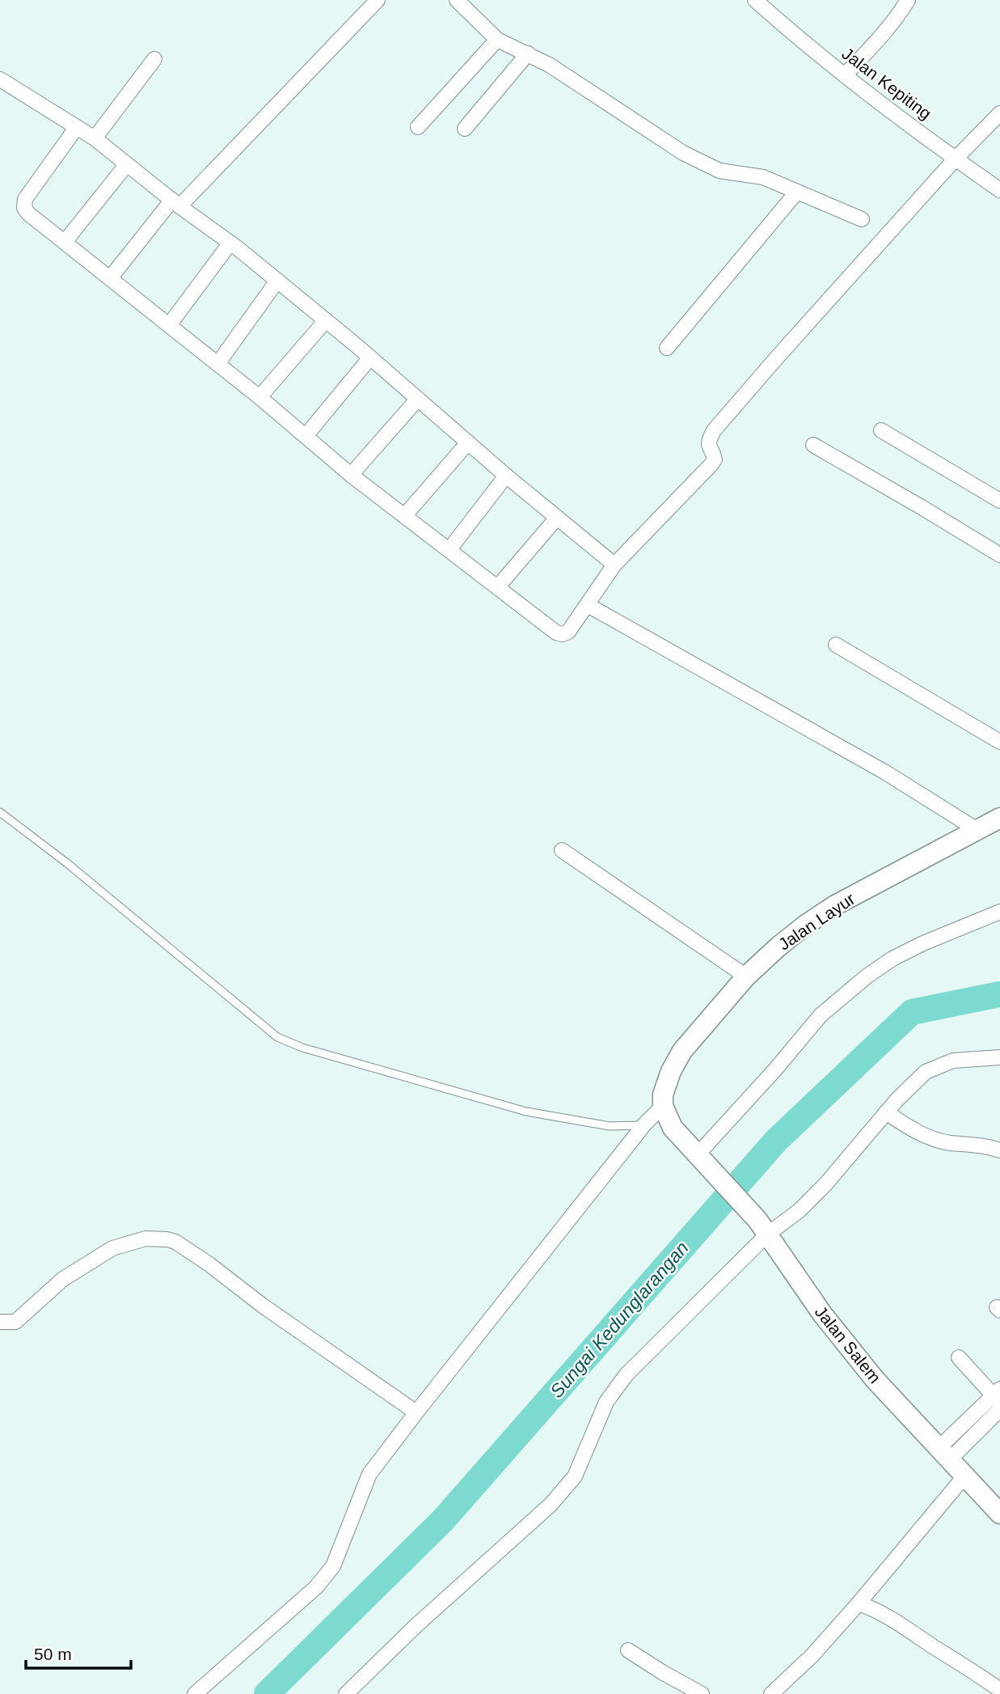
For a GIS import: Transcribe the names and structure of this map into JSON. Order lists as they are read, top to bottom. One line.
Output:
{"streets":{"street":["Jalan Kepiting","Jalan Layur","Jalan Salem"]},"crossings":[["Jalan Layur","Jalan Salem"]],"water":["Sungai Kedunglarangan"],"scale_bar":"50 m"}
